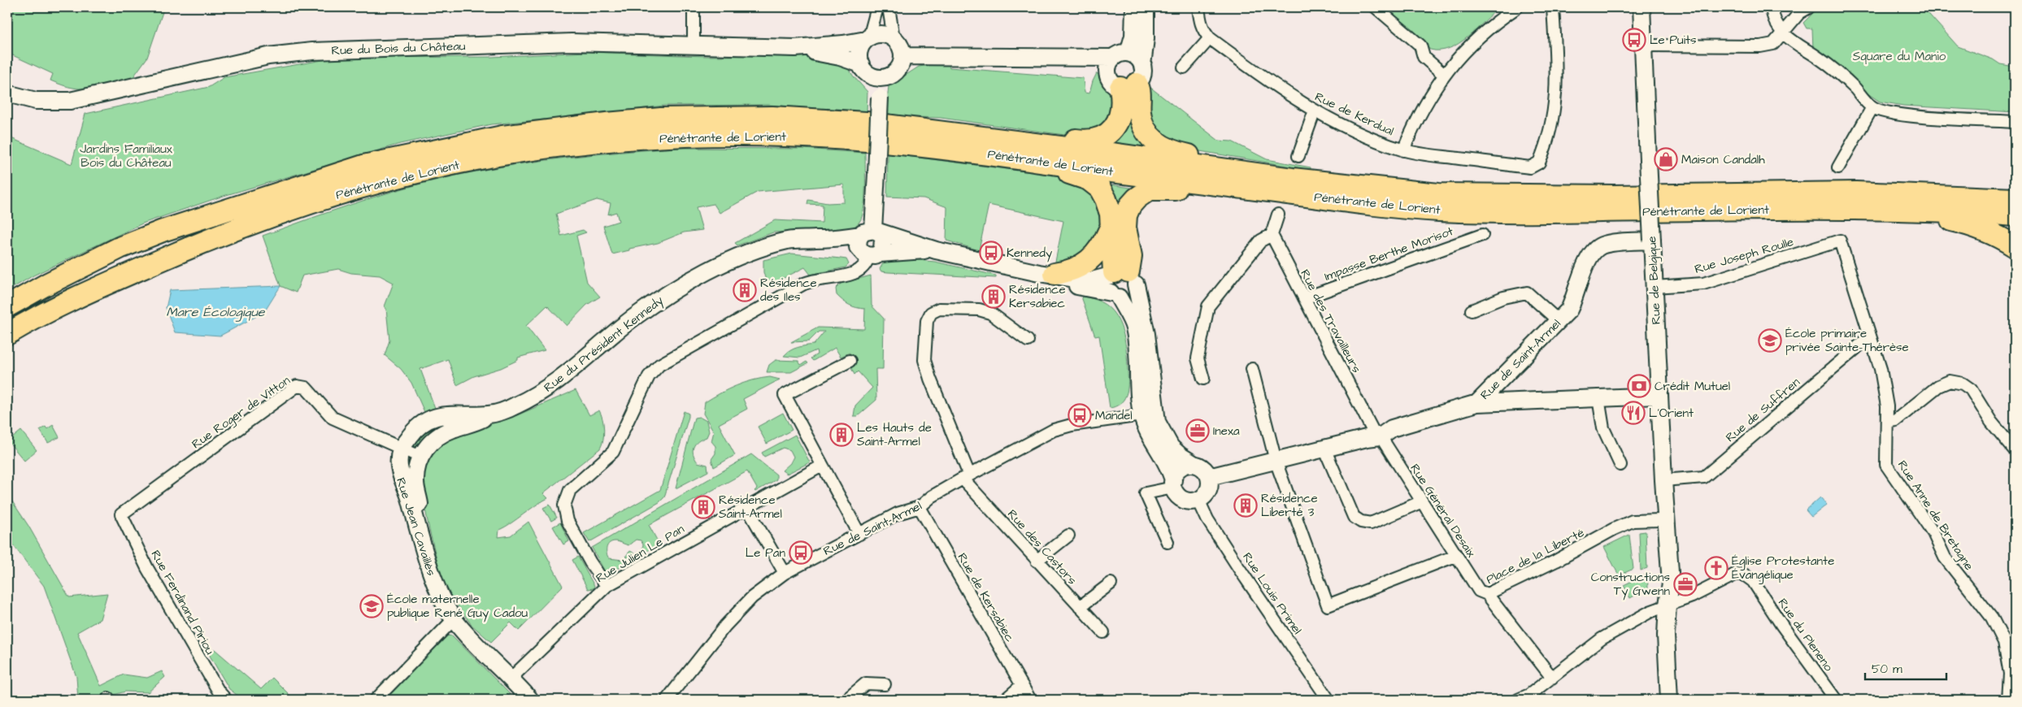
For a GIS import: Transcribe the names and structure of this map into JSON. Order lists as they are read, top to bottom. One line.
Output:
{"streets":{"highway":["Pénétrante de Lorient"],"street":["Rue du Bois du Château","Rue de Kerdual","Impasse Berthe Morisot","Rue Joseph Roulle","Rue de Belgique","Rue des Travailleurs","Rue du Président Kennedy","Rue de Saint-Armel","Rue de Suffren","Rue Roger de Vitton","Rue Général Desaix","Rue Anne de Bretagne","Rue Jean Cavaillès","Rue des Castors","Rue Julien Le Pan","Place de la Liberté","Rue Louis Primel","Rue de Kersabiec","Rue Ferdinand Piriou","Rue du Pleneno"]},"crossings":[["Impasse Berthe Morisot","Rue des Travailleurs"],["Rue Joseph Roulle","Rue de Belgique"],["Rue Joseph Roulle","Rue Anne de Bretagne"],["Rue de Belgique","Rue de Saint-Armel"],["Rue de Belgique","Rue de Suffren"],["Rue de Belgique","Place de la Liberté"],["Rue de Belgique","Rue du Pleneno"],["Rue des Travailleurs","Rue de Saint-Armel"],["Rue des Travailleurs","Rue Général Desaix"],["Rue du Président Kennedy","Rue Roger de Vitton"],["Rue du Président Kennedy","Rue Jean Cavaillès"],["Rue de Saint-Armel","Rue Général Desaix"],["Rue de Saint-Armel","Rue des Castors"],["Rue de Saint-Armel","Rue Louis Primel"],["Rue de Saint-Armel","Rue de Kersabiec"],["Rue de Suffren","Rue Anne de Bretagne"],["Rue Roger de Vitton","Rue Jean Cavaillès"],["Rue Roger de Vitton","Rue Ferdinand Piriou"],["Rue Général Desaix","Place de la Liberté"],["Rue Jean Cavaillès","Rue Julien Le Pan"]],"water":["Mare Écologique"],"parks":["Square du Manio","Jardins Familiaux Bois du Château"],"places":{"bus stop":["Le Puits","Kennedy","Mandel","Le Pan"],"shop":["Maison Candalh"],"building":["Résidence des Iles","Résidence Kersabiec","Les Hauts de Saint-Armel","Résidence Liberté 3","Résidence Saint-Armel"],"school or university":["École primaire privée Sainte-Thérèse","École maternelle publique René Guy Cadou"],"bank":["Crédit Mutuel"],"restaurant":["L'Orient"],"office":["Inexa","Constructions Ty Gwenn"],"church":["Église Protestante Évangélique"]},"scale_bar":"50 m"}
